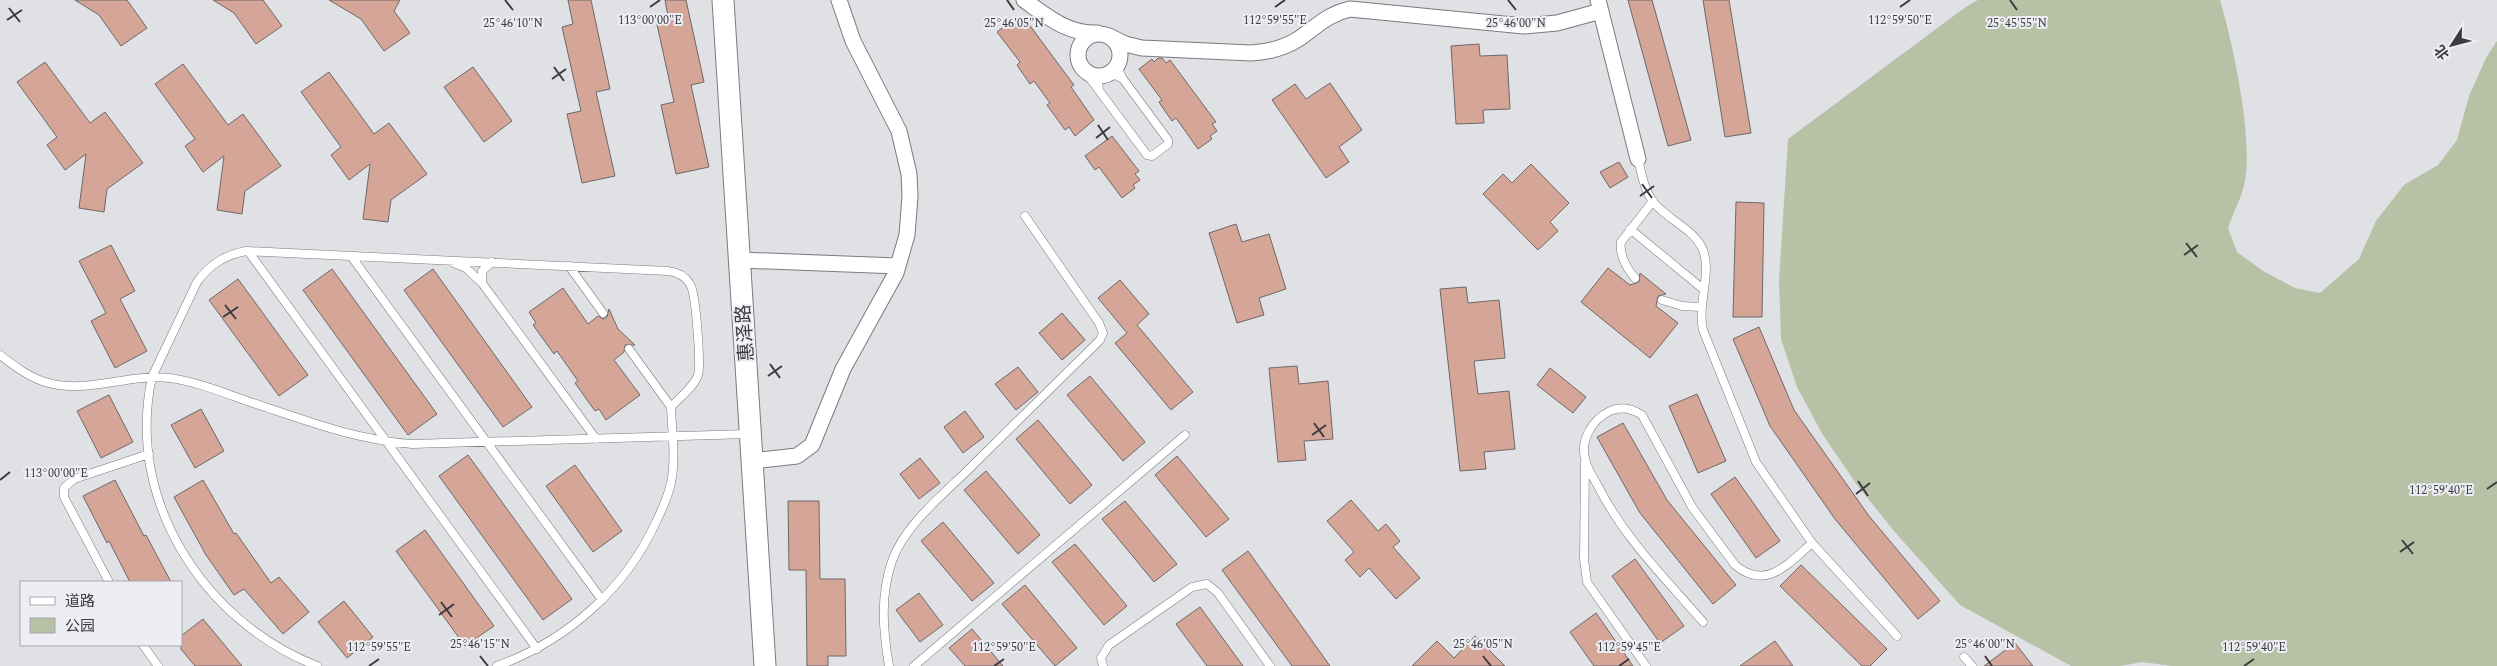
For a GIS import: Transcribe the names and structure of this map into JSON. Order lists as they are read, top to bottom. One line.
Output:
{"streets":{"street":["惠泽路"]},"legend":["道路","公园"],"north":"bottom left","coordinates":["112°59'50\"E","113°00'00\"E","112°59'55\"E","25°46'10\"N","25°46'05\"N","25°46'00\"N","25°45'55\"N","112°59'40\"E","25°46'15\"N","112°59'45\"E"]}
